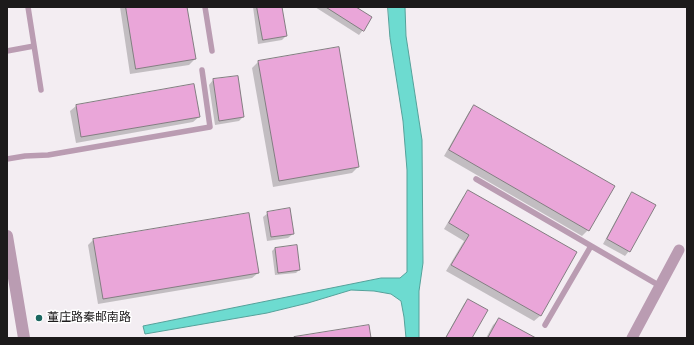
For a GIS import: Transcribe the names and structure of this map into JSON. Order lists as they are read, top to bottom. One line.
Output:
{"places":["董庄路秦邮南路"]}
